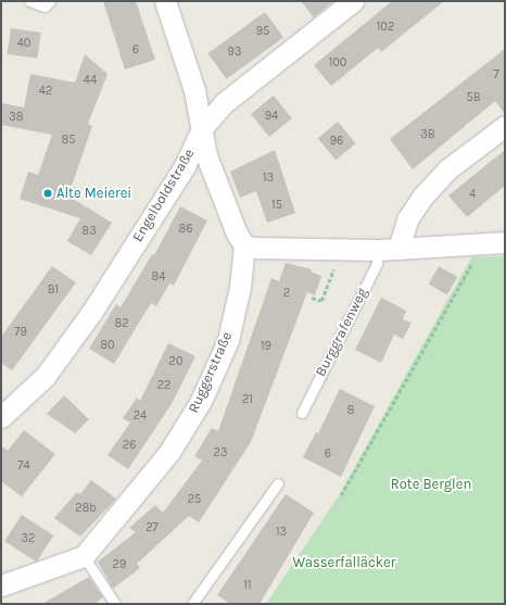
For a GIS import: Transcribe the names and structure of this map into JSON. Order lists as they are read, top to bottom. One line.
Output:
{"streets":{"street":["Engelboldstraße","Ruggerstraße"],"lane":["Burggrafenweg"]},"parks":["Rote Berglen","Wasserfalläcker"],"places":["Alte Meierei"],"house_numbers":["102","95","40","6","93","100","7","44","42","5B","94","38","3B","85","96","13","4","15","86","83","84","81","2","82","79","80","19","20","22","21","8","24","26","23","6","74","25","28b","27","13","32","29","11"]}
